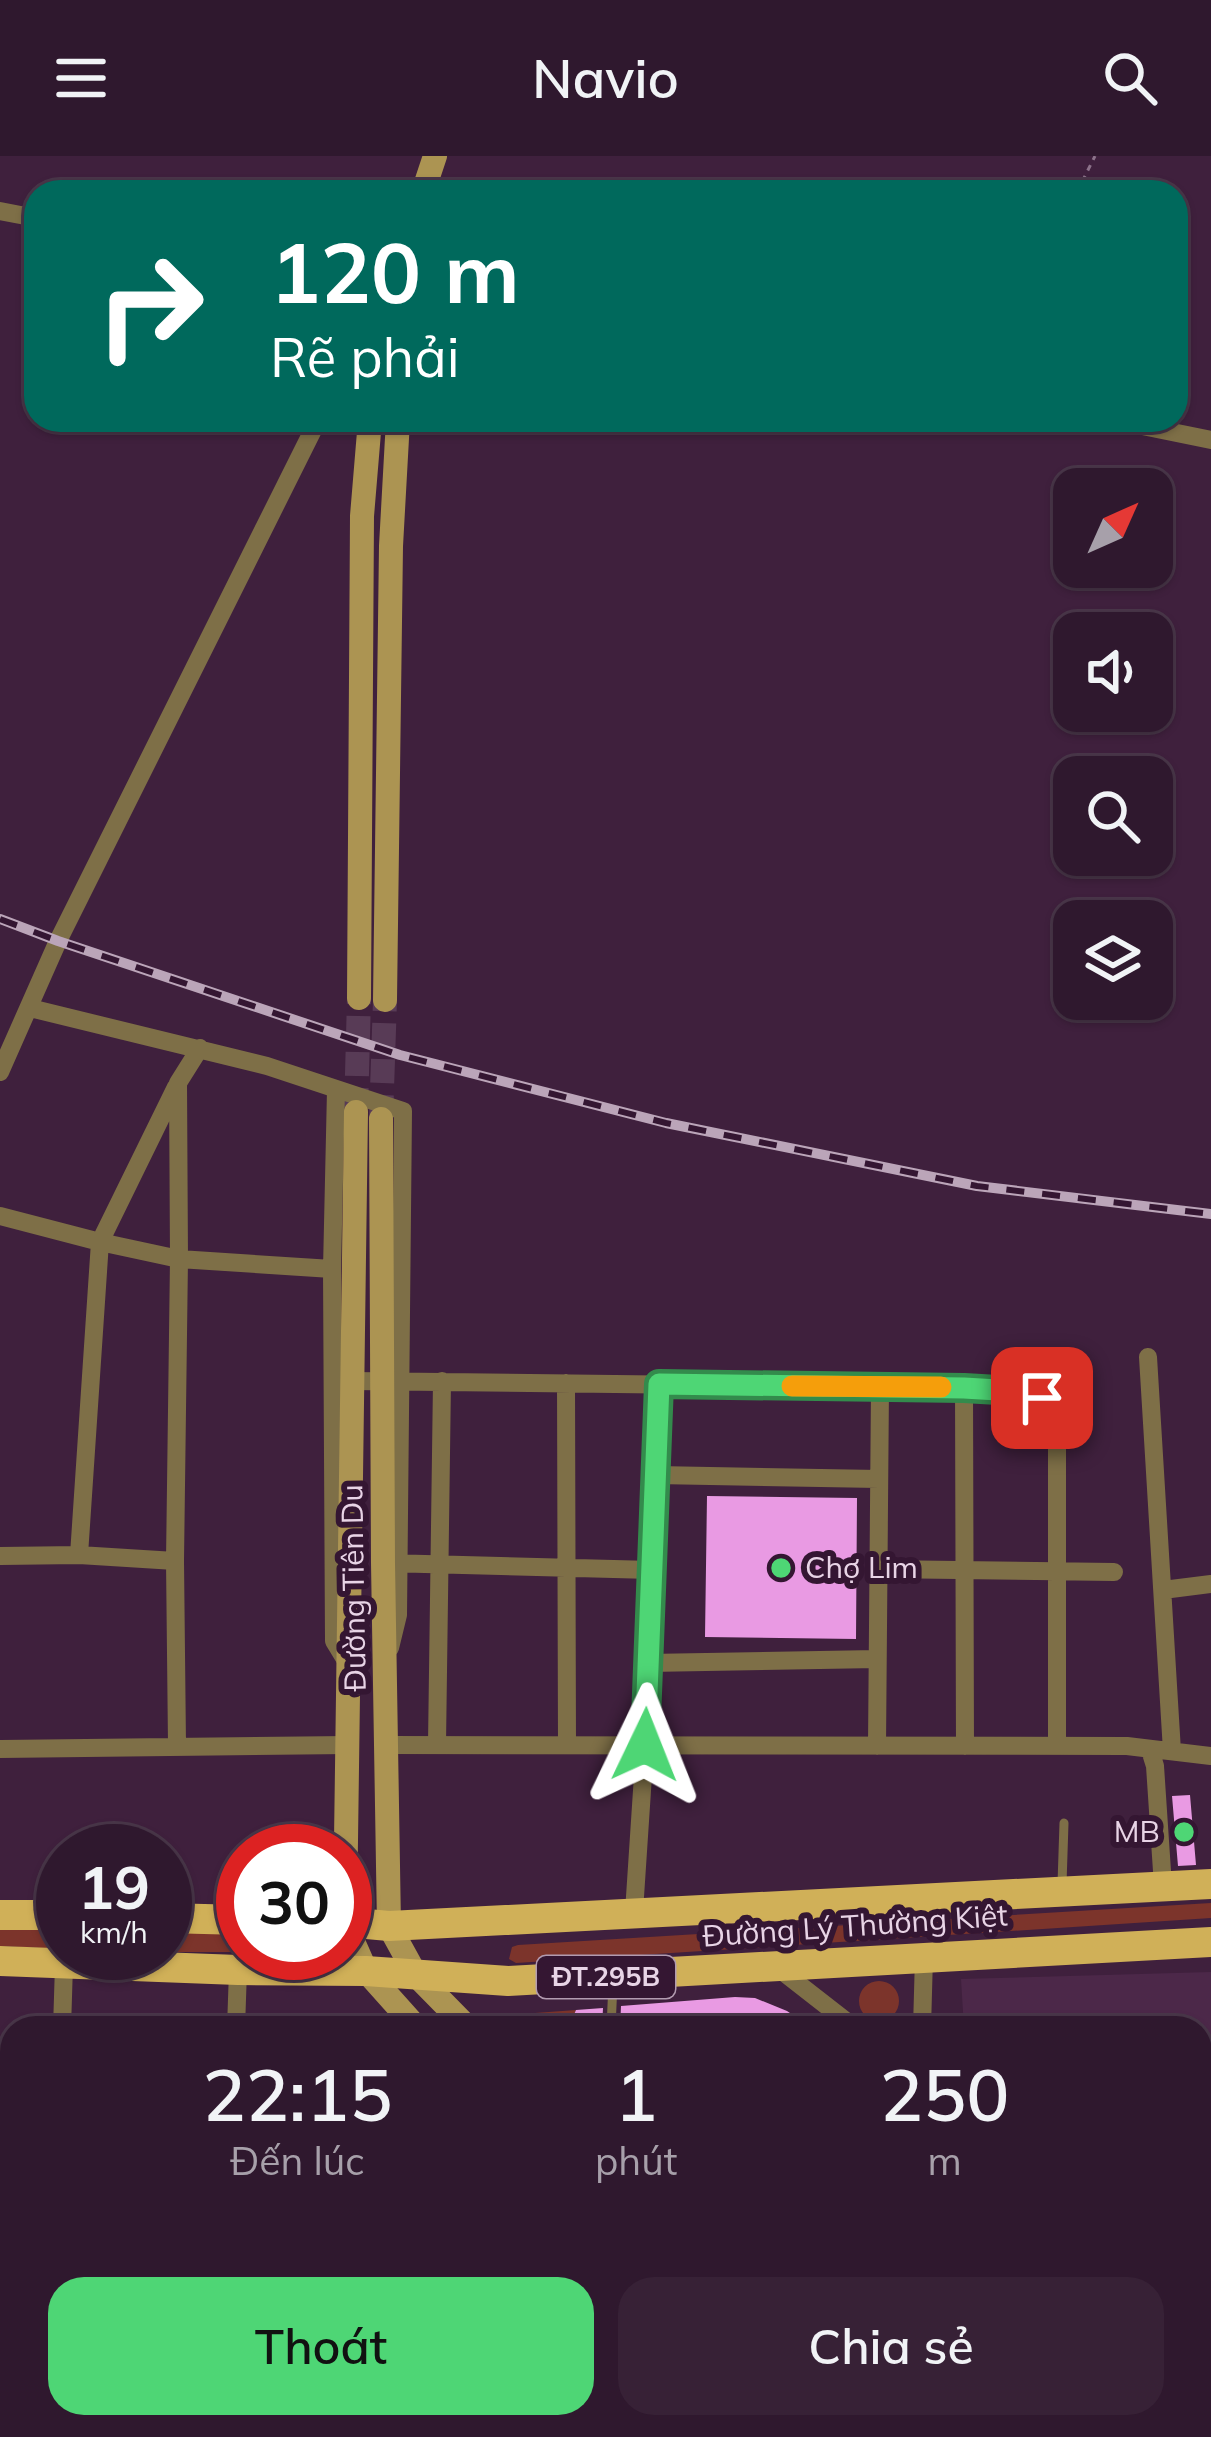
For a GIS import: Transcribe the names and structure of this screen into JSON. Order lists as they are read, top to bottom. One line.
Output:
{"streets":{"main road":["Đường Tiên Du","Đường Lý Thường Kiệt","ĐT.295B"]},"crossings":[["Đường Tiên Du","Đường Lý Thường Kiệt"]],"places":["Chợ Lim","MB"],"north":"top right","page":{"header":"Navio","turn":["120 m","Rẽ phải"],"speed":"19 km/h","limit":"30","eta":["22:15","Đến lúc","1","phút","250","m"],"buttons":["Thoát","Chia sẻ"]}}
